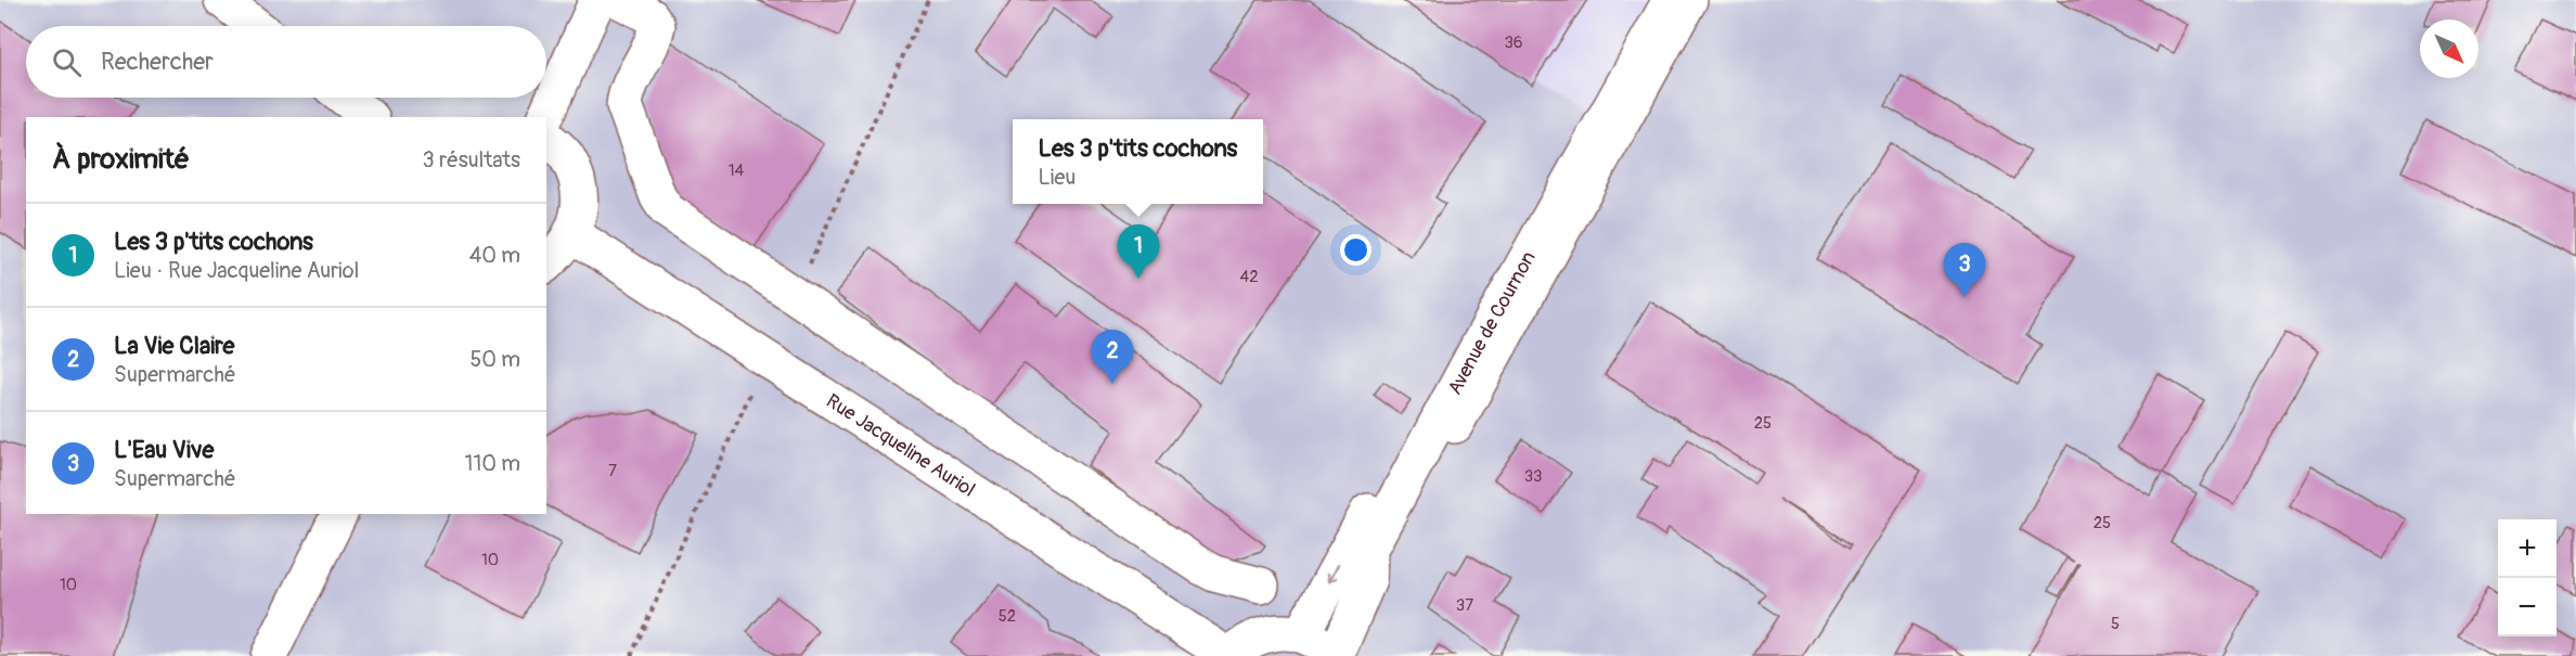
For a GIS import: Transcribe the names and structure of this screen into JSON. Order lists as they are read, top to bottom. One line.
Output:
{"streets":{"main road":["Avenue de Cournon","Rue Jacqueline Auriol"]},"house_numbers":["36","14","42","25","7","33","25","10","10","37","52","5"],"north":"bottom right","page":{"search":"Rechercher","heading":["À proximité","3 résultats"],"popup":["Les 3 p'tits cochons","Lieu"],"list":[{"mark":"1","name":"Les 3 p'tits cochons","note":"Lieu · Rue Jacqueline Auriol","value":"40 m"},{"mark":"2","name":"La Vie Claire","note":"Supermarché","value":"50 m"},{"mark":"3","name":"L'Eau Vive","note":"Supermarché","value":"110 m"}],"pins":["1","3","2"],"map_buttons":["+","−"]}}
